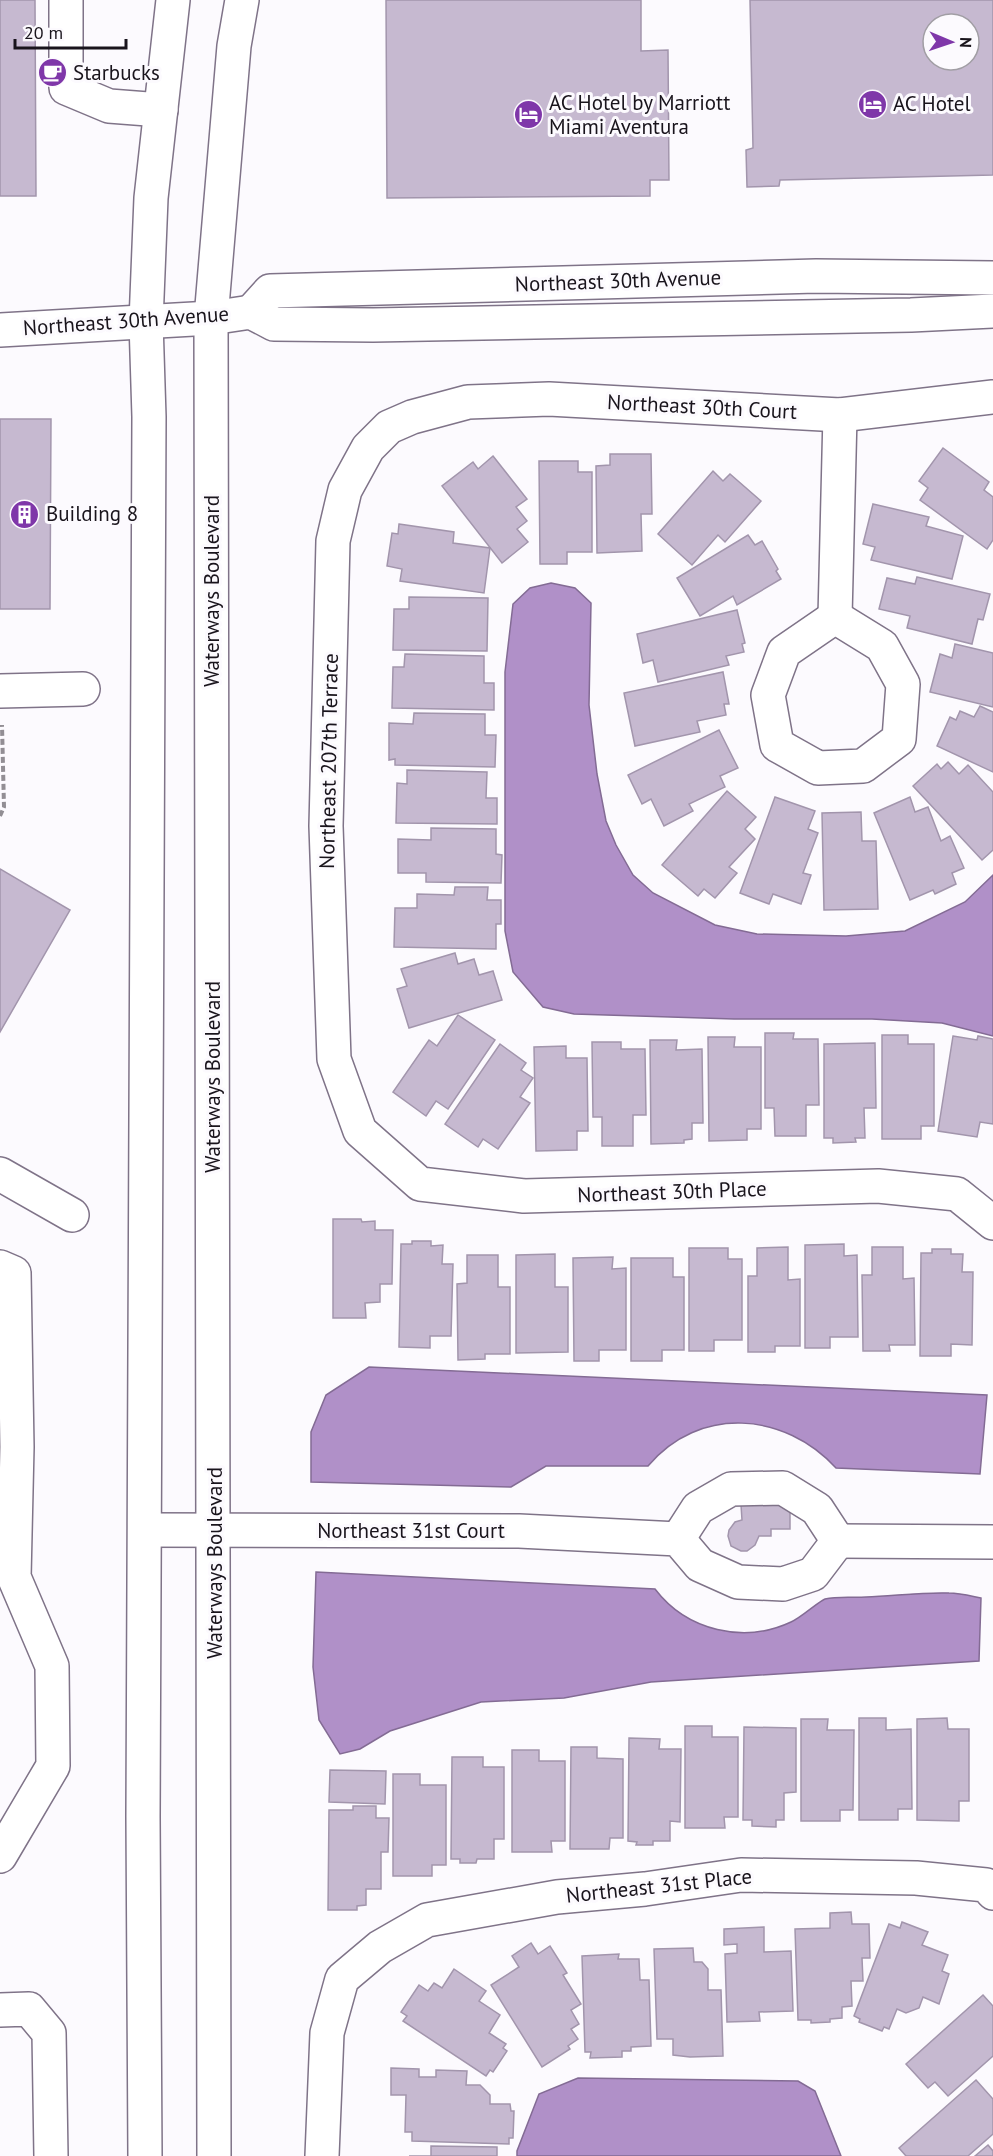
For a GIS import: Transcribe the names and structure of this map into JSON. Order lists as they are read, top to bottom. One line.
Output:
{"streets":{"street":["Northeast 30th Avenue","Northeast 30th Court","Waterways Boulevard","Northeast 207th Terrace","Northeast 30th Place","Northeast 31st Court","Northeast 31st Place"]},"crossings":[["Northeast 30th Avenue","Waterways Boulevard"],["Northeast 30th Court","Northeast 207th Terrace"],["Waterways Boulevard","Northeast 31st Court"],["Northeast 207th Terrace","Northeast 30th Place"]],"places":{"cafe":["Starbucks"],"hotel":["AC Hotel","AC Hotel by Marriott Miami Aventura"],"building":["Building 8"]},"scale_bar":"20 m","north":"right"}
